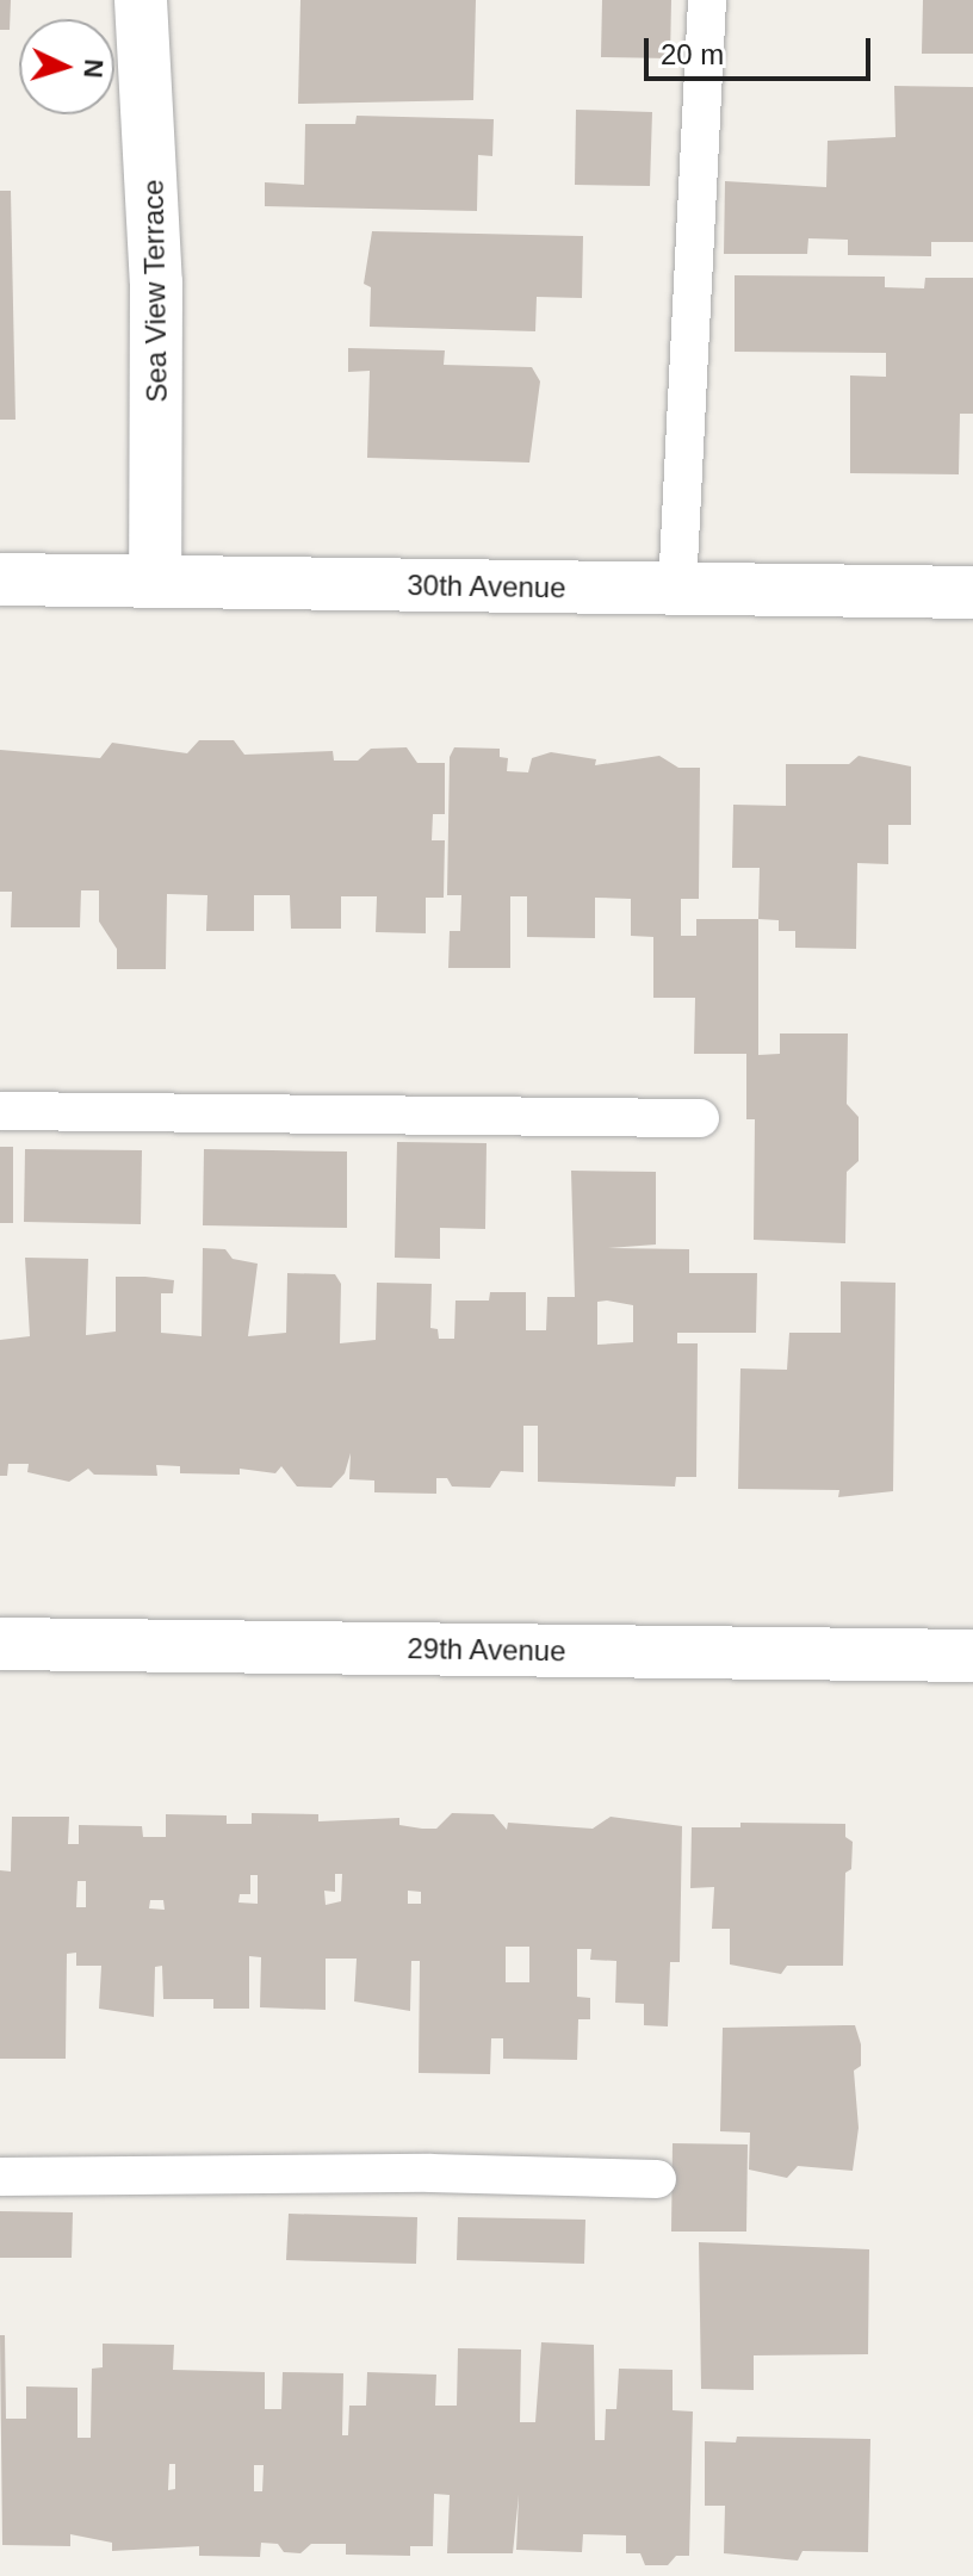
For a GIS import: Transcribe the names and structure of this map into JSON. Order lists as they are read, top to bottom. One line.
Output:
{"streets":{"street":["Sea View Terrace","30th Avenue","29th Avenue"]},"crossings":[["Sea View Terrace","30th Avenue"]],"scale_bar":"20 m","north":"right"}
